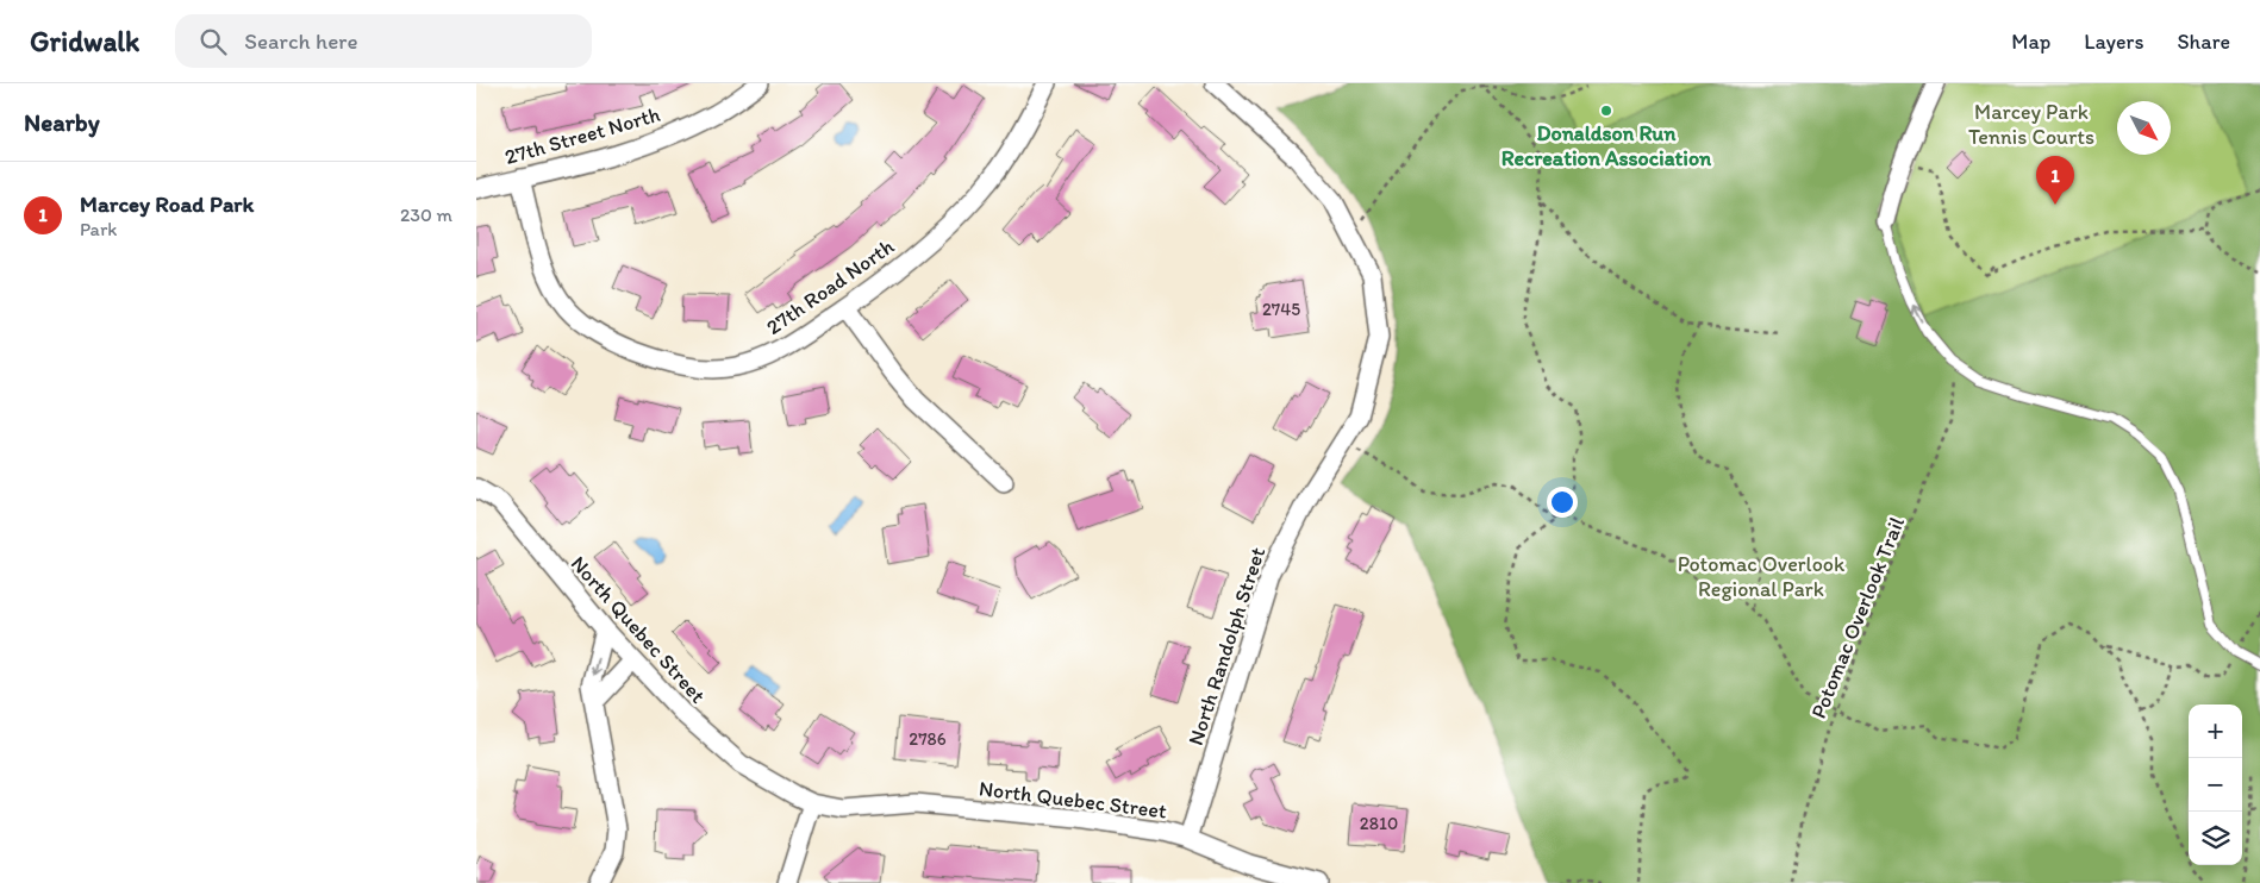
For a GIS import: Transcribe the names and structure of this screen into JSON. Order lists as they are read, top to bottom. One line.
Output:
{"streets":{"street":["27th Street North","27th Road North","North Quebec Street","North Randolph Street"],"path":["Potomac Overlook Trail"]},"crossings":[["27th Street North","27th Road North"],["North Quebec Street","North Randolph Street"]],"parks":["Marcey Park Tennis Courts","Potomac Overlook Regional Park"],"places":["Donaldson Run Recreation Association"],"house_numbers":["2745","2786","2810"],"north":"bottom right","page":{"header":"Gridwalk","search":"Search here","nav":["Map","Layers","Share"],"heading":"Nearby","pins":"1","list":[{"mark":"1","name":"Marcey Road Park","note":"Park","value":"230 m"}],"map_buttons":["+","−"]}}
